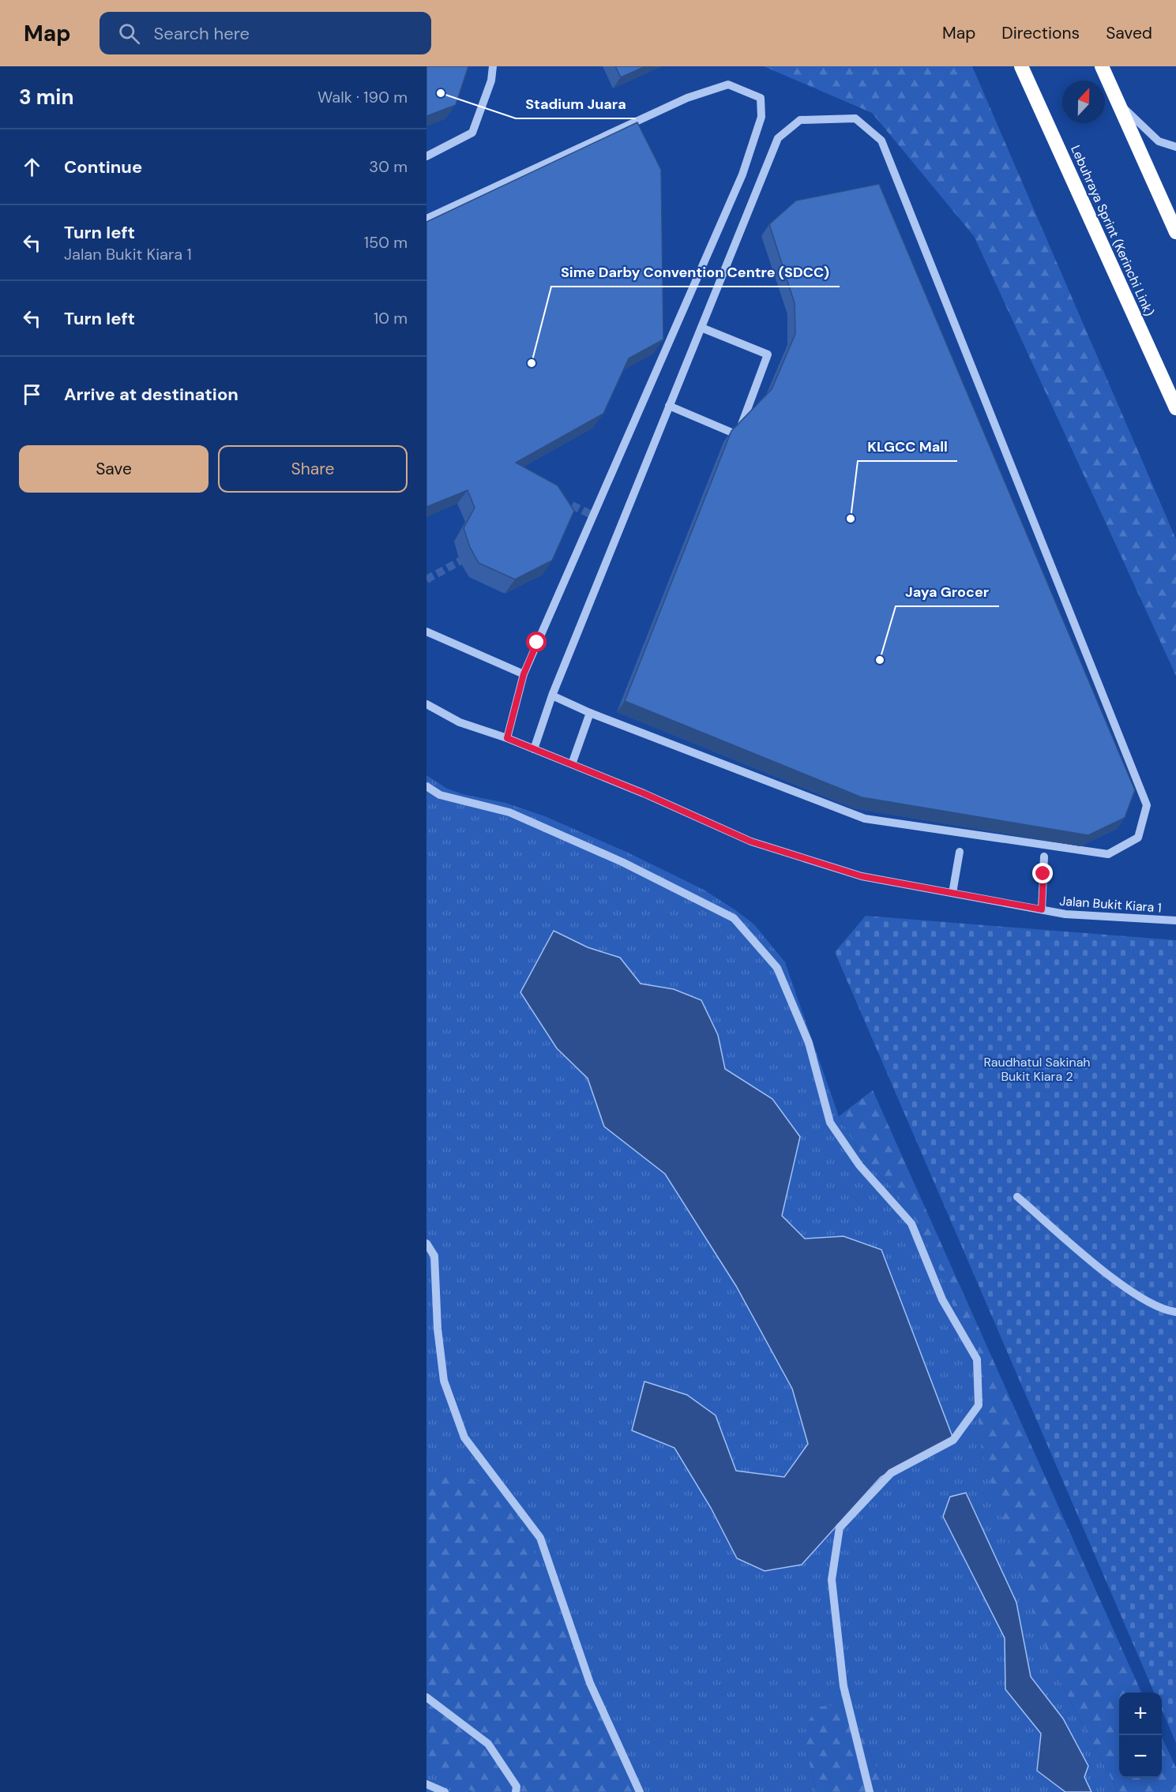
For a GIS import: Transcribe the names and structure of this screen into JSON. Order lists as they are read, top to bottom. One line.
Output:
{"streets":{"highway":["Lebuhraya Sprint (Kerinchi Link)"],"street":["Jalan Bukit Kiara 1"]},"parks":["Raudhatul Sakinah Bukit Kiara 2"],"places":["Stadium Juara","Sime Darby Convention Centre (SDCC)","KLGCC Mall","Jaya Grocer"],"north":"top","page":{"header":"Map","search":"Search here","nav":["Map","Directions","Saved"],"heading":["3 min","Walk · 190 m"],"list":[["Continue","30 m"],["Turn left","Jalan Bukit Kiara 1","150 m"],["Turn left","10 m"],"Arrive at destination"],"buttons":["Save","Share"],"map_buttons":["+","−"]}}
